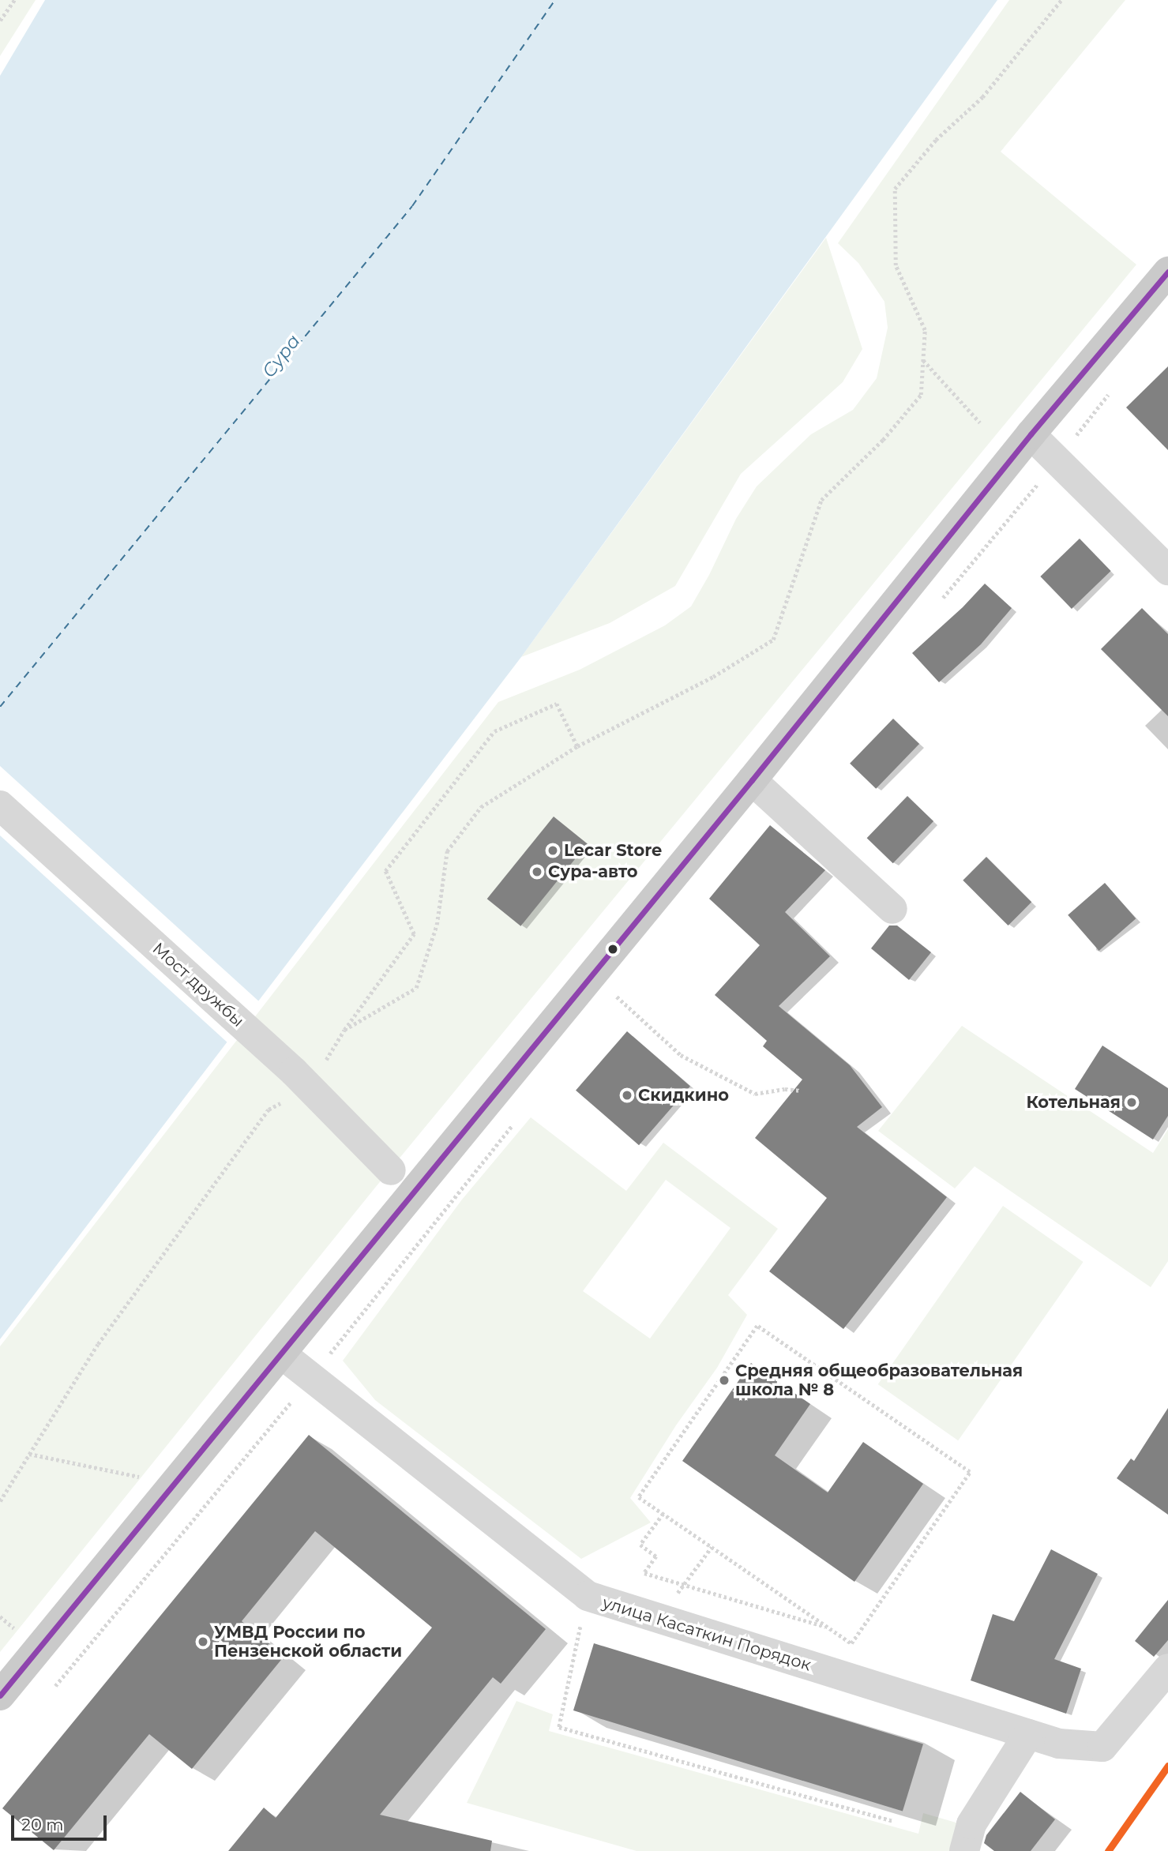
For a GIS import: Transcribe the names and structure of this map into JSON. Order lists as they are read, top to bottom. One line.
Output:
{"streets":{"street":["Мост дружбы","улица Касаткин Порядок"]},"water":["Сура"],"places":["Lecar Store","Сура-авто","Скидкино","Котельная","Средняя общеобразовательная школа № 8","УМВД России по Пензенской области"],"scale_bar":"20 m"}
